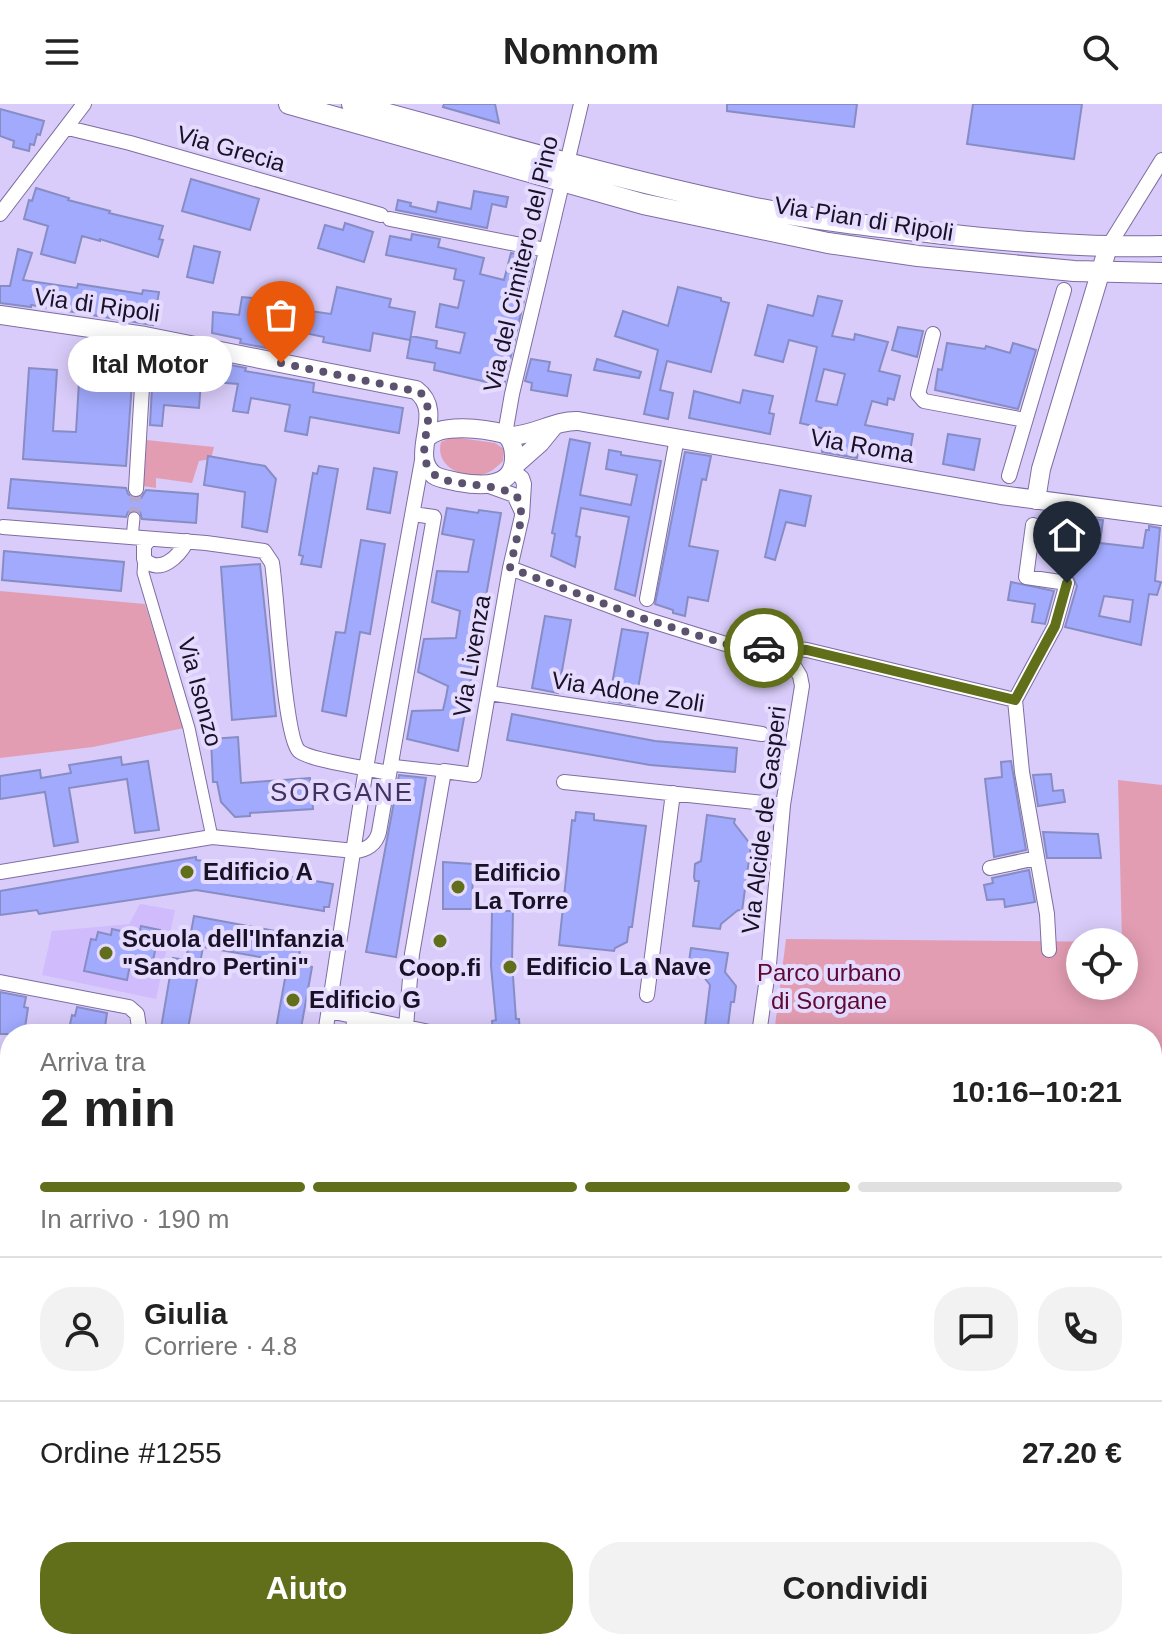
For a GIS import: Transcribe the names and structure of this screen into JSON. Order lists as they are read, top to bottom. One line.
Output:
{"streets":{"main road":["Via Pian di Ripoli"],"street":["Via Grecia","Via del Cimitero del Pino","Via di Ripoli","Via Roma","Via Livenza","Via Isonzo","Via Adone Zoli","Via Alcide de Gasperi"]},"crossings":[["Via Grecia","Via del Cimitero del Pino"],["Via Pian di Ripoli","Via del Cimitero del Pino"],["Via del Cimitero del Pino","Via di Ripoli"],["Via del Cimitero del Pino","Via Roma"],["Via del Cimitero del Pino","Via Livenza"],["Via di Ripoli","Via Roma"],["Via di Ripoli","Via Livenza"],["Via Roma","Via Livenza"],["Via Livenza","Via Adone Zoli"],["Via Livenza","Via Alcide de Gasperi"]],"districts":["SORGANE"],"parks":["Parco urbano di Sorgane"],"places":["Ital Motor","Edificio A","Edificio La Torre","Coop.fi","Scuola dell'Infanzia \"Sandro Pertini\"","Edificio La Nave","Edificio G"],"page":{"header":"Nomnom","bubble":"Ital Motor","heading":["2 min","Arriva tra","10:16–10:21"],"panel":["Giulia","Corriere · 4.8","Ordine #1255","27.20 €"],"bar":"In arrivo · 190 m","buttons":["Aiuto","Condividi"]}}
